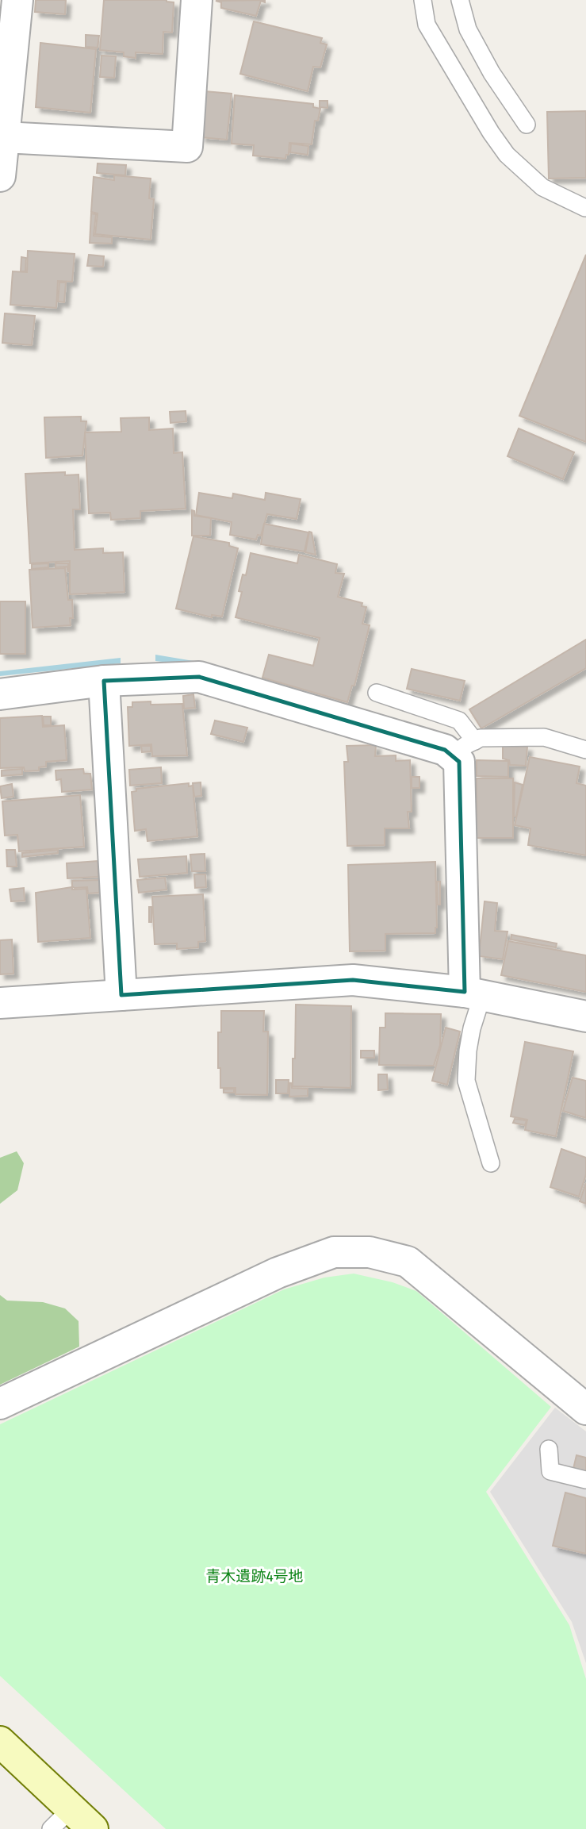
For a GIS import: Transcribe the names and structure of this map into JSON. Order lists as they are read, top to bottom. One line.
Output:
{"parks":["青木遺跡4号地"]}
